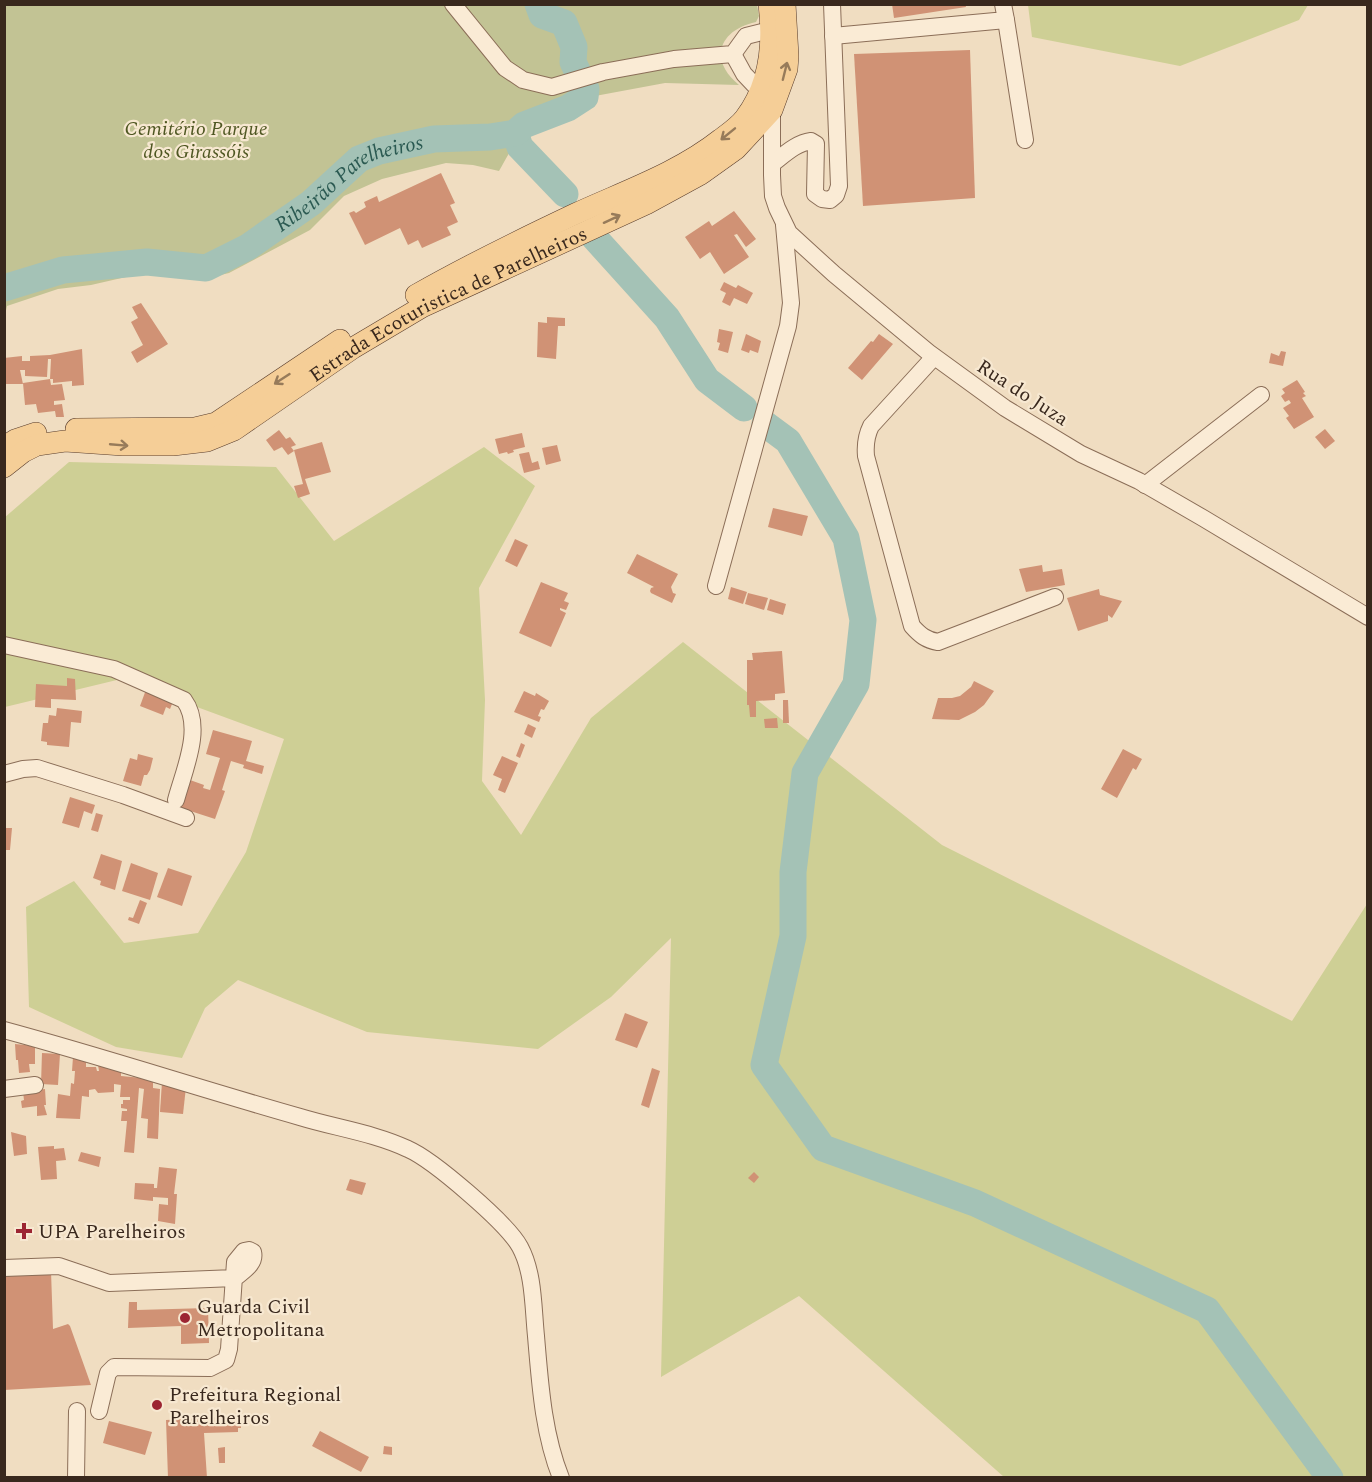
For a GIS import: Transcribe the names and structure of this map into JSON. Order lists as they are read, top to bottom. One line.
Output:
{"streets":{"main road":["Estrada Ecoturistica de Parelheiros"],"street":["Rua do Juza"]},"crossings":[["Estrada Ecoturistica de Parelheiros","Rua do Juza"]],"water":["Ribeirão Parelheiros"],"parks":["Cemitério Parque dos Girassóis"],"places":{"health":["UPA Parelheiros"],"other":["Guarda Civil Metropolitana","Prefeitura Regional Parelheiros"]}}
